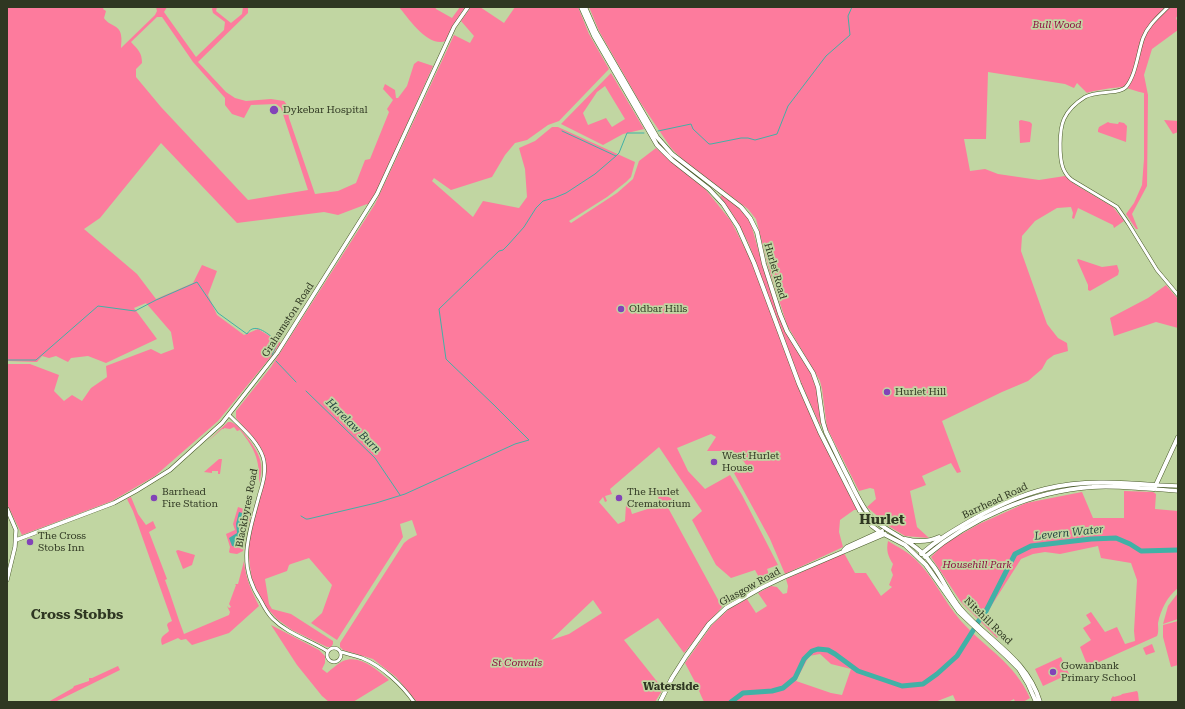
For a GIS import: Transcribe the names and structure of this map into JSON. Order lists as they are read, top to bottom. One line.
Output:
{"streets":{"main road":["Hurlet Road","Grahamston Road","Barrhead Road","Glasgow Road","Nitshill Road"],"street":["Blackbyres Road"]},"crossings":[["Hurlet Road","Barrhead Road"],["Hurlet Road","Glasgow Road"],["Hurlet Road","Nitshill Road"],["Grahamston Road","Blackbyres Road"],["Barrhead Road","Nitshill Road"]],"districts":["Hurlet","Cross Stobbs","Waterside"],"water":["Harelaw Burn","Levern Water"],"parks":["Bull Wood","Househill Park","St Convals"],"places":["Dykebar Hospital","Oldbar Hills","Hurlet Hill","West Hurlet House","Barrhead Fire Station","The Hurlet Crematorium","The Cross Stobs Inn","Gowanbank Primary School"]}
